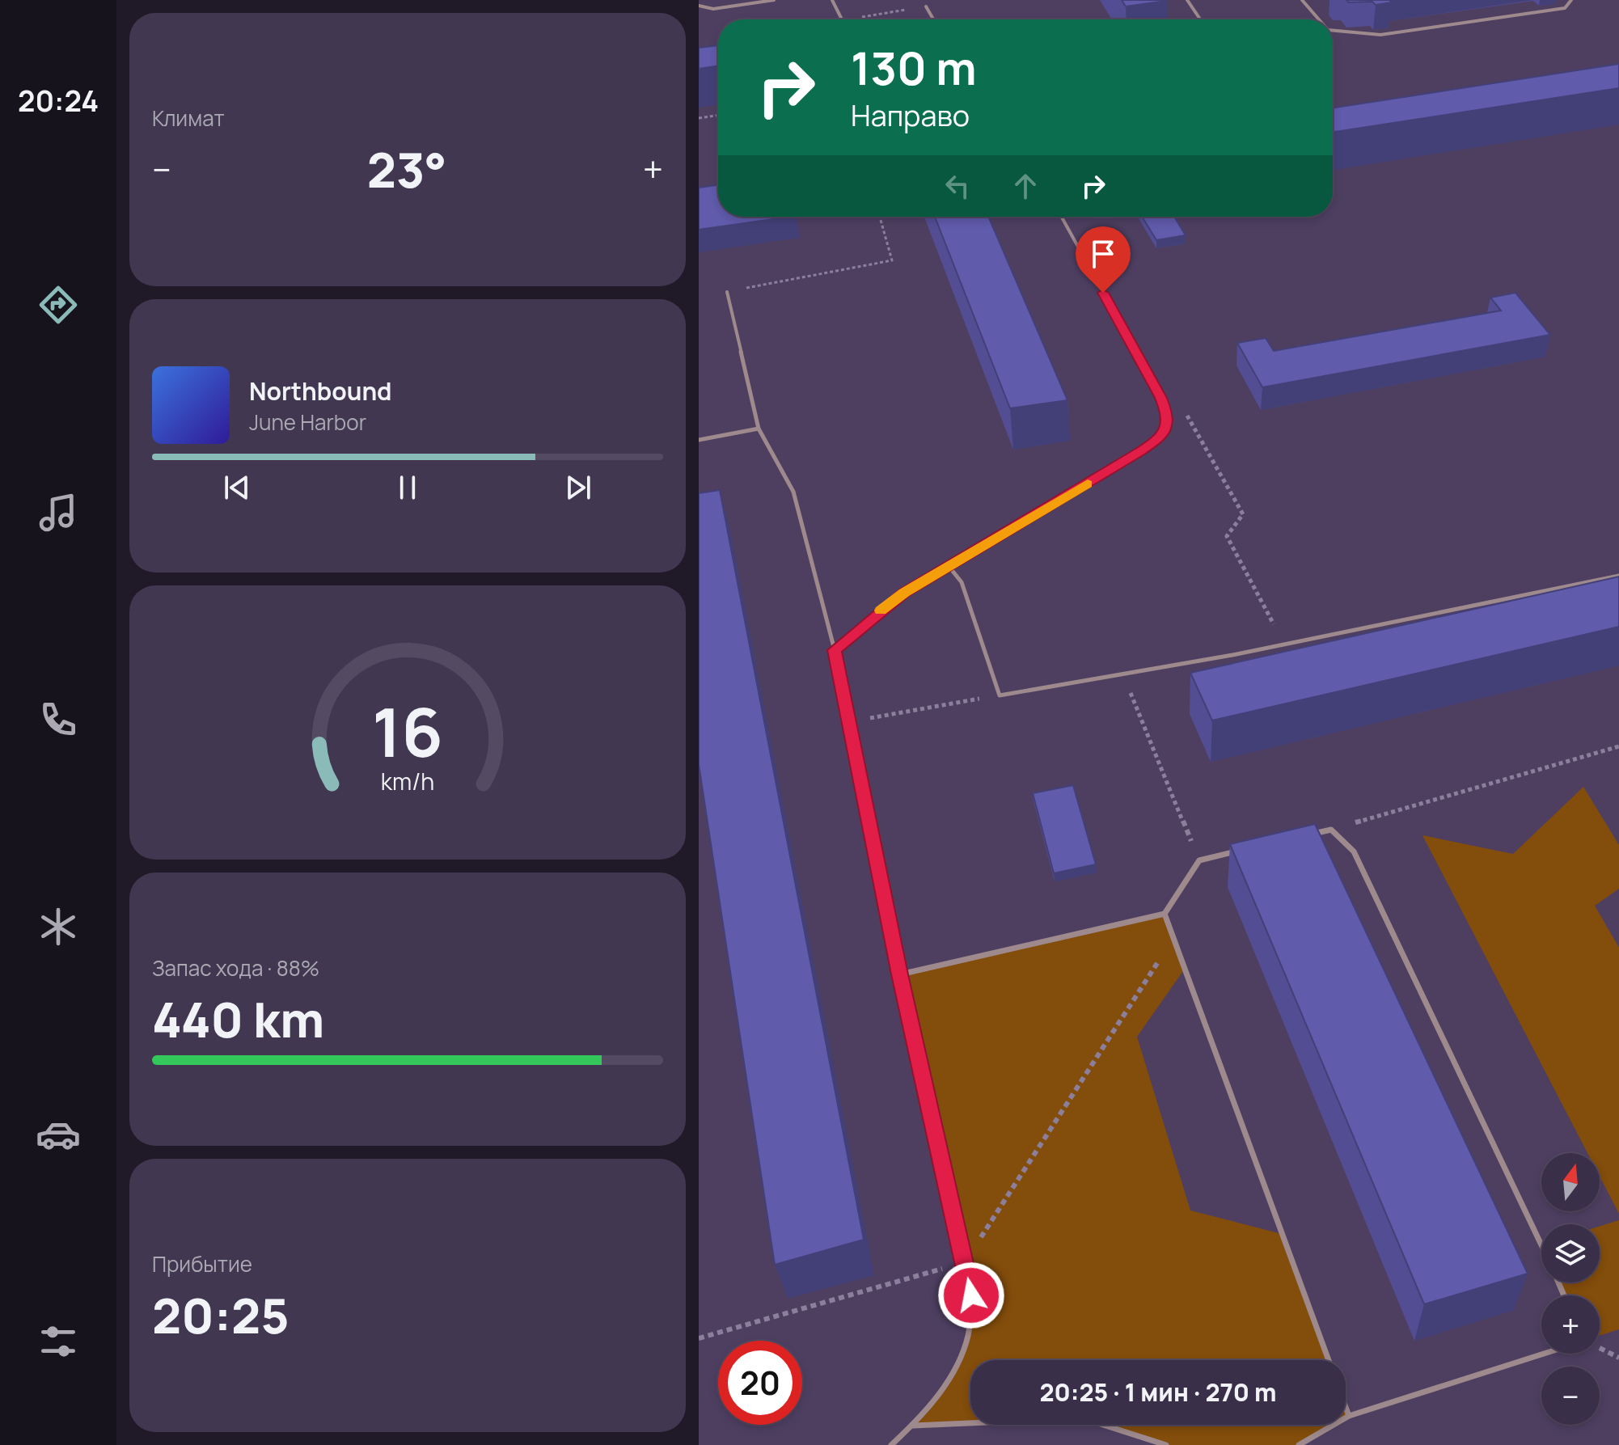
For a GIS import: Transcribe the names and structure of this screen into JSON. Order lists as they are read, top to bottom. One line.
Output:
{"north":"top","page":{"tabs":"20:24","tile":["Климат",["Запас хода · 88%","440 km"],["Прибытие","20:25"]],"turn":["130 m","Направо"],"heat":["−","23°","+"],"song":["Northbound","June Harbor"],"map_buttons":["+","−"],"limit":"20","trip":"20:25 · 1 мин · 270 m","gauge":["16","km/h"]}}
